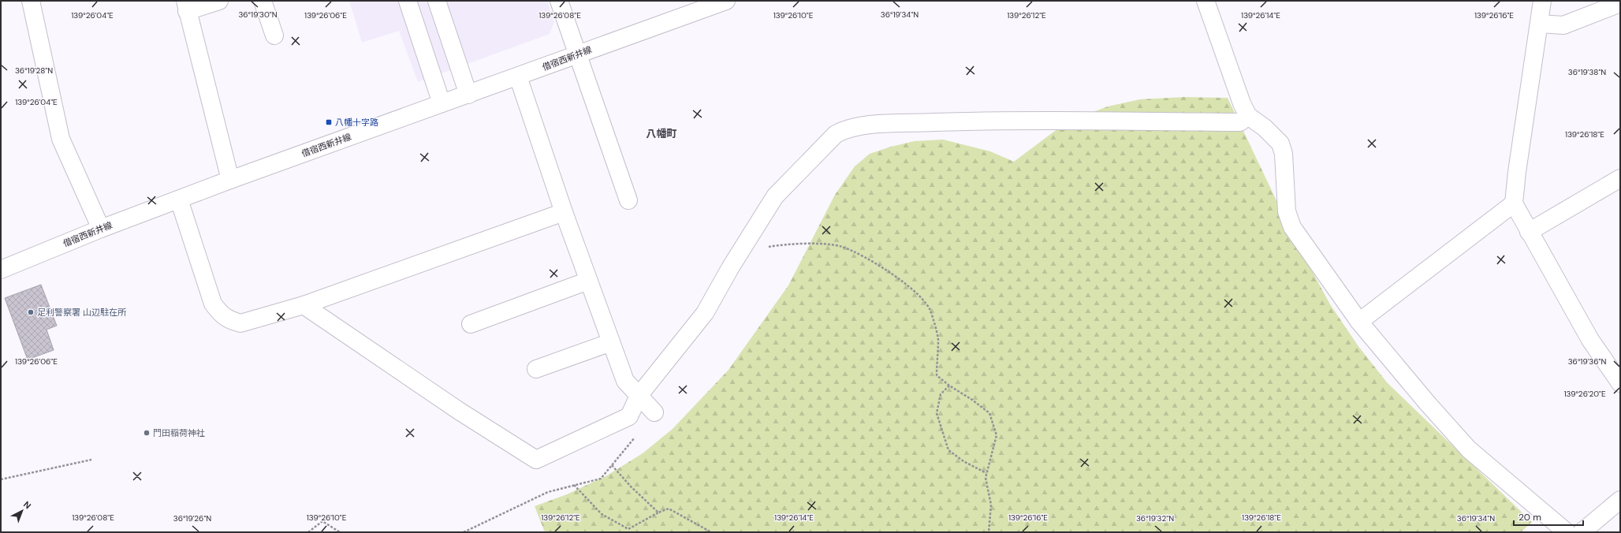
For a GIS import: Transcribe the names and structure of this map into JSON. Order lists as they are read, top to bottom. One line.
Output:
{"streets":{"street":["借宿西新井線"]},"districts":["八幡町"],"places":{"transit":["八幡十字路"],"other":["足利警察署 山辺駐在所","門田稲荷神社"]},"scale_bar":"20 m","north":"top right","coordinates":["36°19'30\"N","36°19'34\"N","139°26'06\"E","139°26'08\"E","139°26'10\"E","139°26'12\"E","139°26'14\"E","139°26'16\"E","139°26'04\"E","36°19'28\"N","36°19'38\"N","139°26'18\"E","36°19'36\"N","139°26'20\"E","36°19'26\"N","36°19'32\"N"]}
